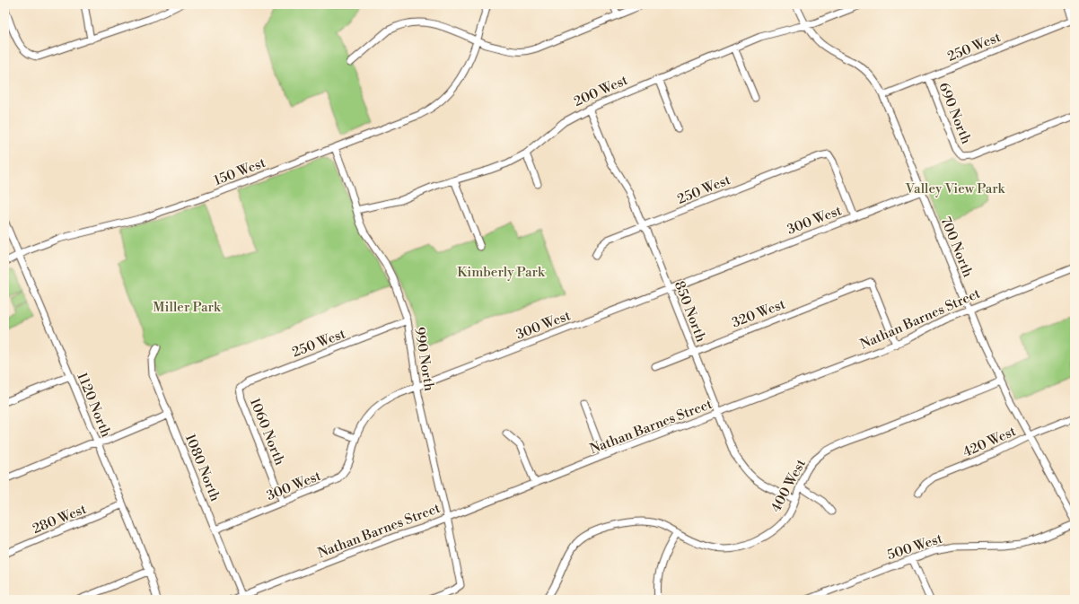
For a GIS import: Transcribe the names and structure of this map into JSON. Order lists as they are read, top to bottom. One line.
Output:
{"streets":{"street":["250 West","200 West","690 North","150 West","300 West","700 North","850 North","320 West","Nathan Barnes Street","990 North","1120 North","1060 North","420 West","1080 North","400 West","280 West","500 West"]},"crossings":[["250 West","690 North"],["250 West","300 West"],["250 West","700 North"],["250 West","850 North"],["250 West","990 North"],["250 West","1060 North"],["200 West","700 North"],["200 West","850 North"],["200 West","990 North"],["150 West","990 North"],["150 West","1120 North"],["300 West","700 North"],["300 West","850 North"],["300 West","990 North"],["300 West","1060 North"],["300 West","1080 North"],["700 North","Nathan Barnes Street"],["700 North","420 West"],["700 North","400 West"],["850 North","320 West"],["850 North","Nathan Barnes Street"],["850 North","400 West"],["320 West","Nathan Barnes Street"],["Nathan Barnes Street","990 North"],["Nathan Barnes Street","1080 North"],["1120 North","280 West"]],"parks":["Valley View Park","Kimberly Park","Miller Park"]}
